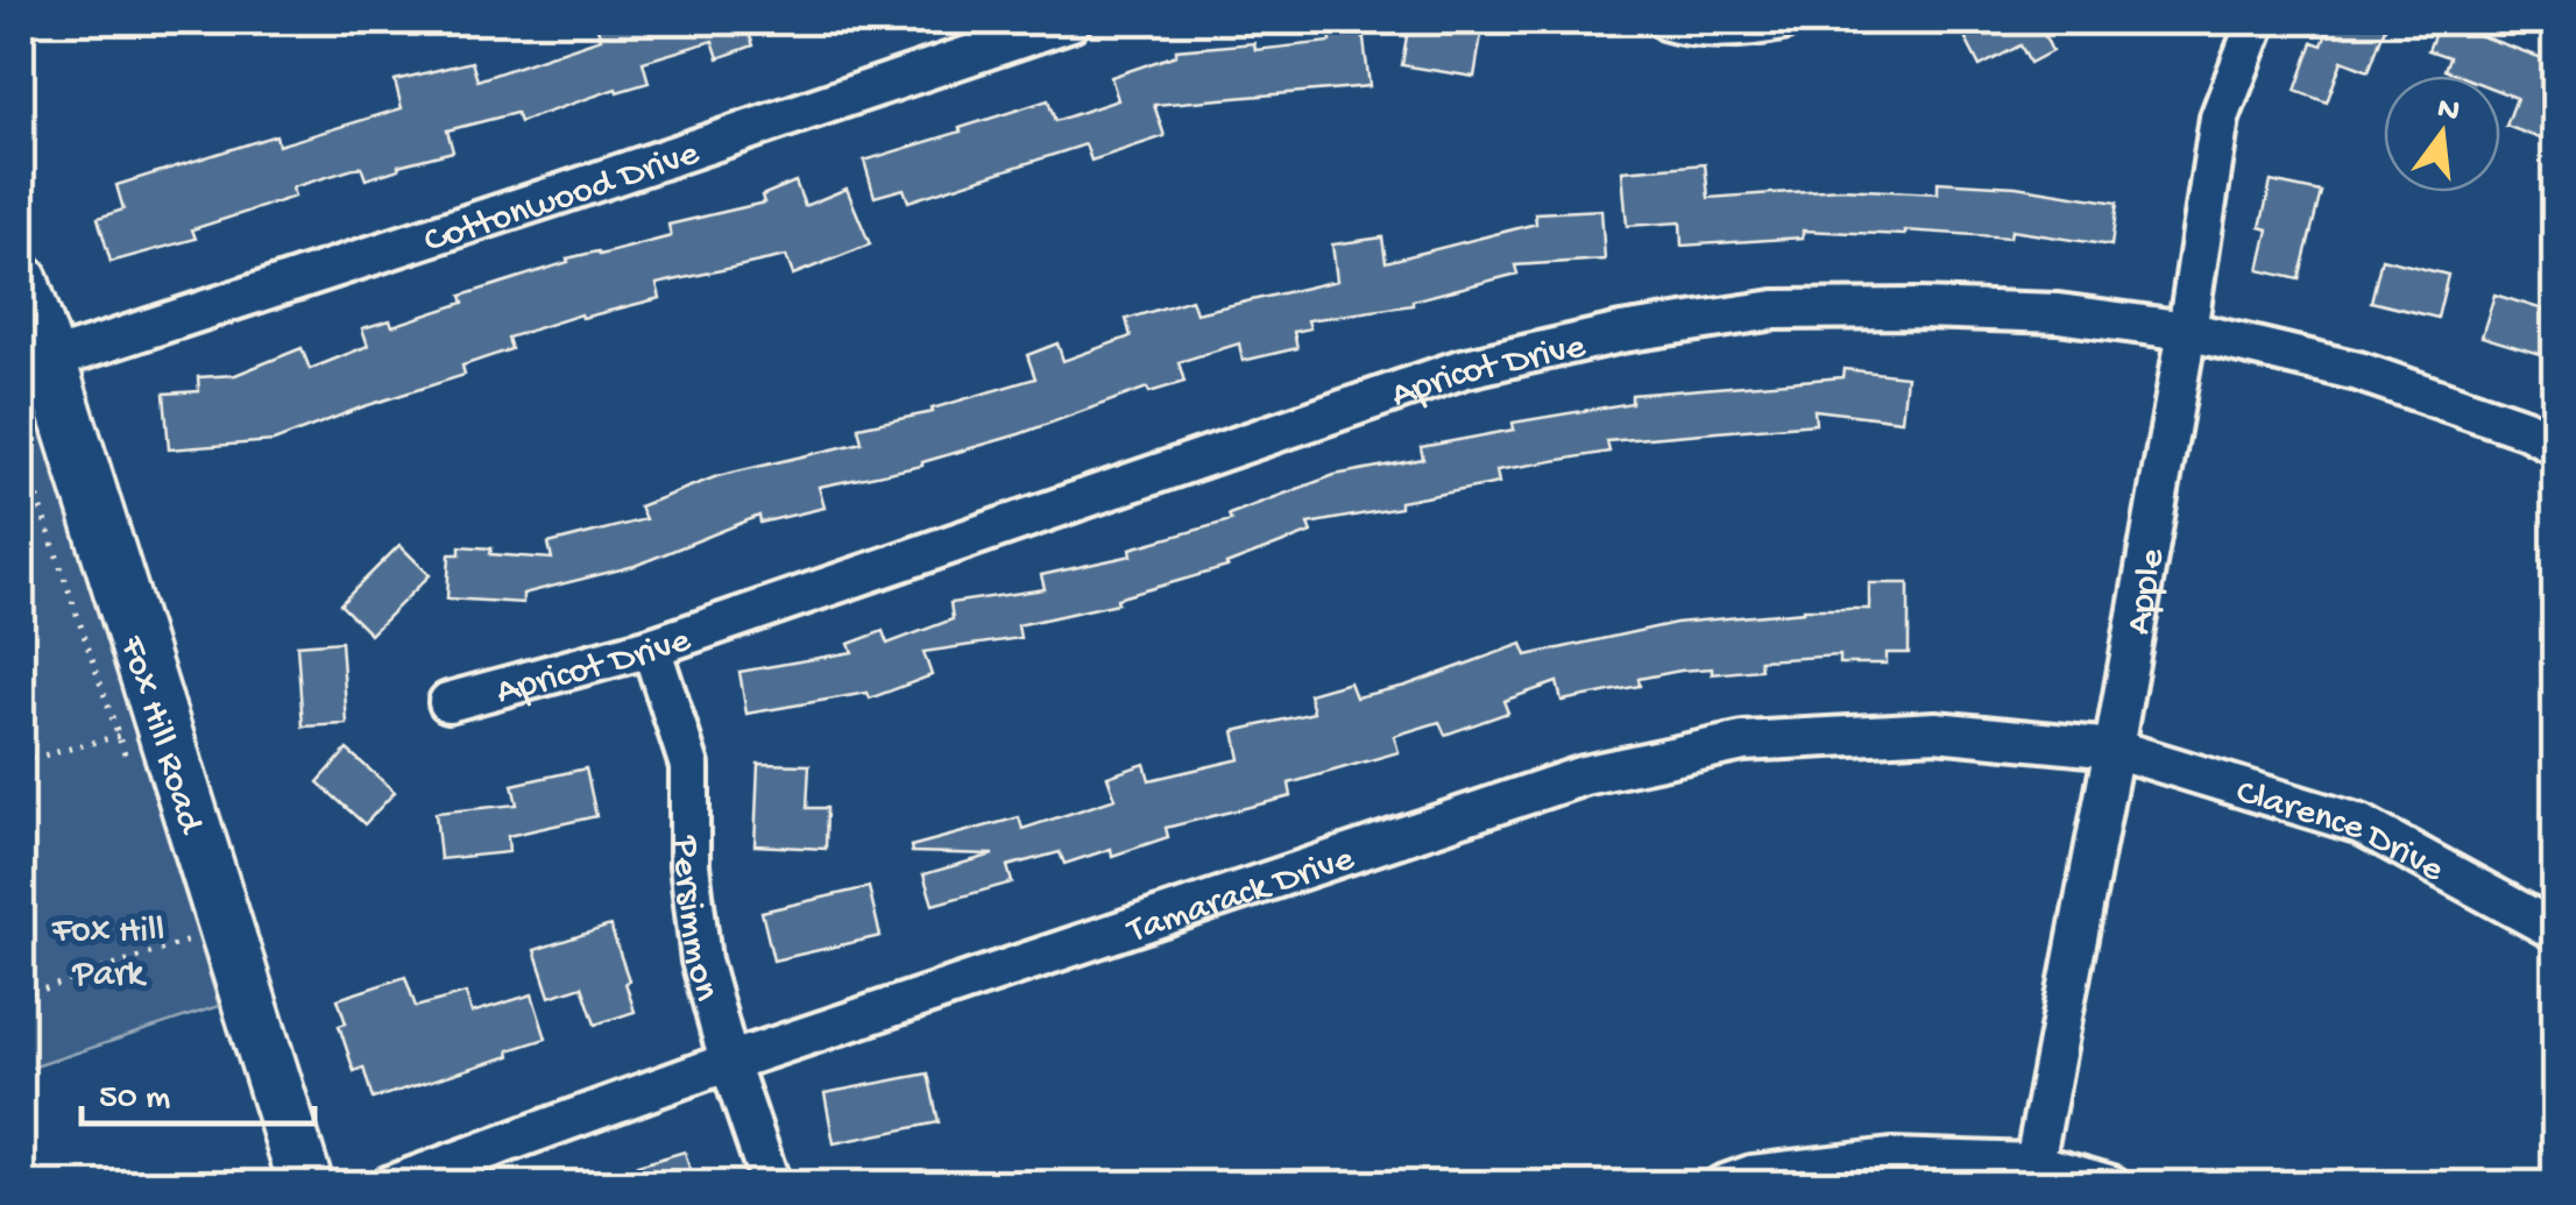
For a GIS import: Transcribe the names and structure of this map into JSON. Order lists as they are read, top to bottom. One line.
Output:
{"streets":{"street":["Cottonwood Drive","Apricot Drive","Apple","Fox Hill Road","Clarence Drive","Tamarack Drive","Persimmon"]},"crossings":[["Cottonwood Drive","Fox Hill Road"],["Apricot Drive","Apple"],["Apricot Drive","Persimmon"],["Apple","Clarence Drive"],["Apple","Tamarack Drive"],["Clarence Drive","Tamarack Drive"],["Tamarack Drive","Persimmon"]],"parks":["Fox Hill Park"],"scale_bar":"50 m","north":"top"}
